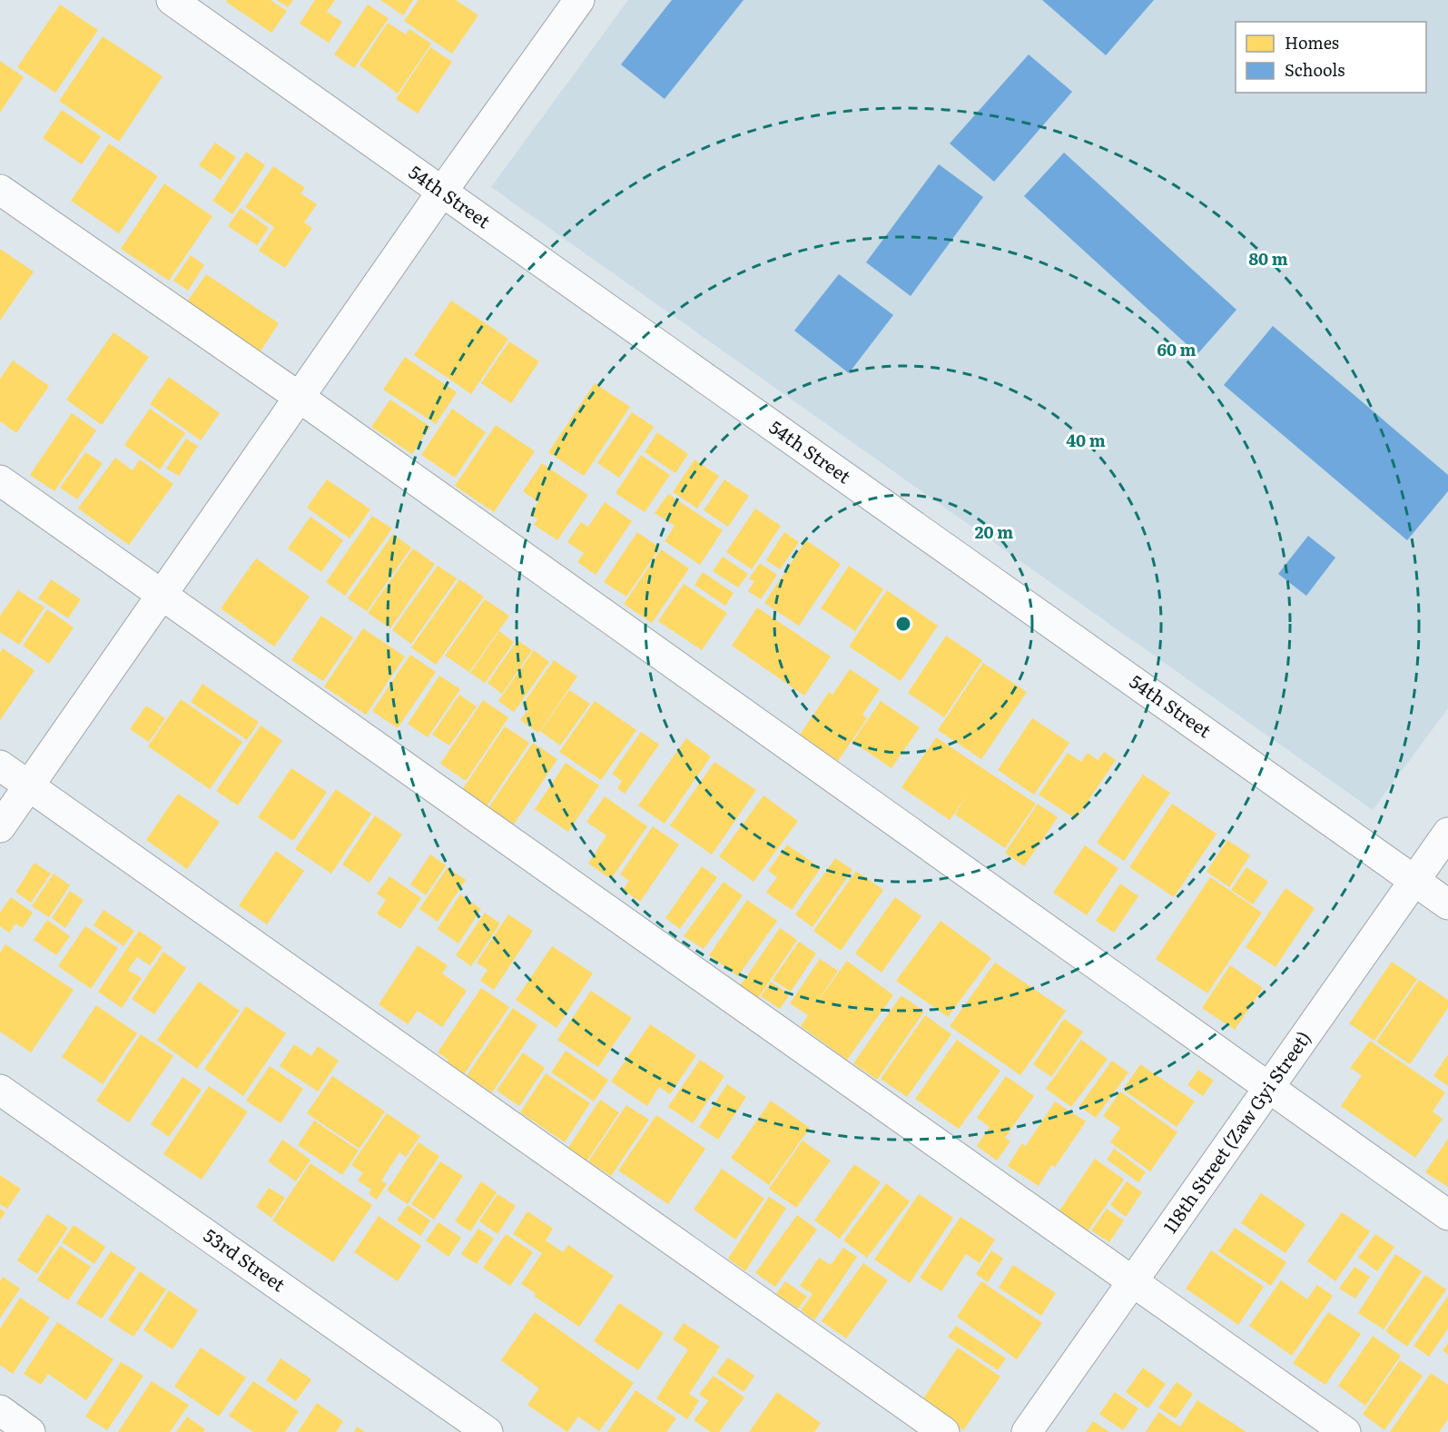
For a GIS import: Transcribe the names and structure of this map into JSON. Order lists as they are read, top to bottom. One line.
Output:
{"streets":{"street":["54th Street","118th Street (Zaw Gyi Street)","53rd Street"]},"crossings":[["54th Street","118th Street (Zaw Gyi Street)"]],"legend":["Homes","Schools"],"rings":["80 m","60 m","40 m","20 m"]}
